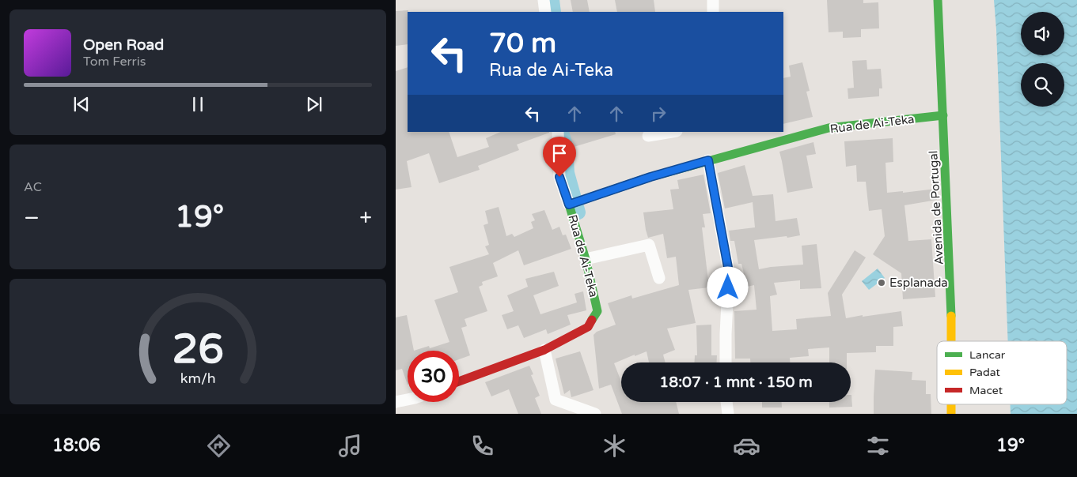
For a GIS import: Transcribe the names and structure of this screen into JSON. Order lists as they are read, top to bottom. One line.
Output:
{"streets":{"street":["Rua de Ai-Teka","Avenida de Portugal"]},"crossings":[["Rua de Ai-Teka","Avenida de Portugal"]],"places":["Esplanada"],"legend":["Lancar","Padat","Macet"],"page":{"turn":["70 m","Rua de Ai-Teka"],"song":["Open Road","Tom Ferris"],"tile":"AC","heat":["−","19°","+"],"limit":"30","trip":"18:07 · 1 mnt · 150 m","tabs":["18:06","19°"],"gauge":["26","km/h"]}}
